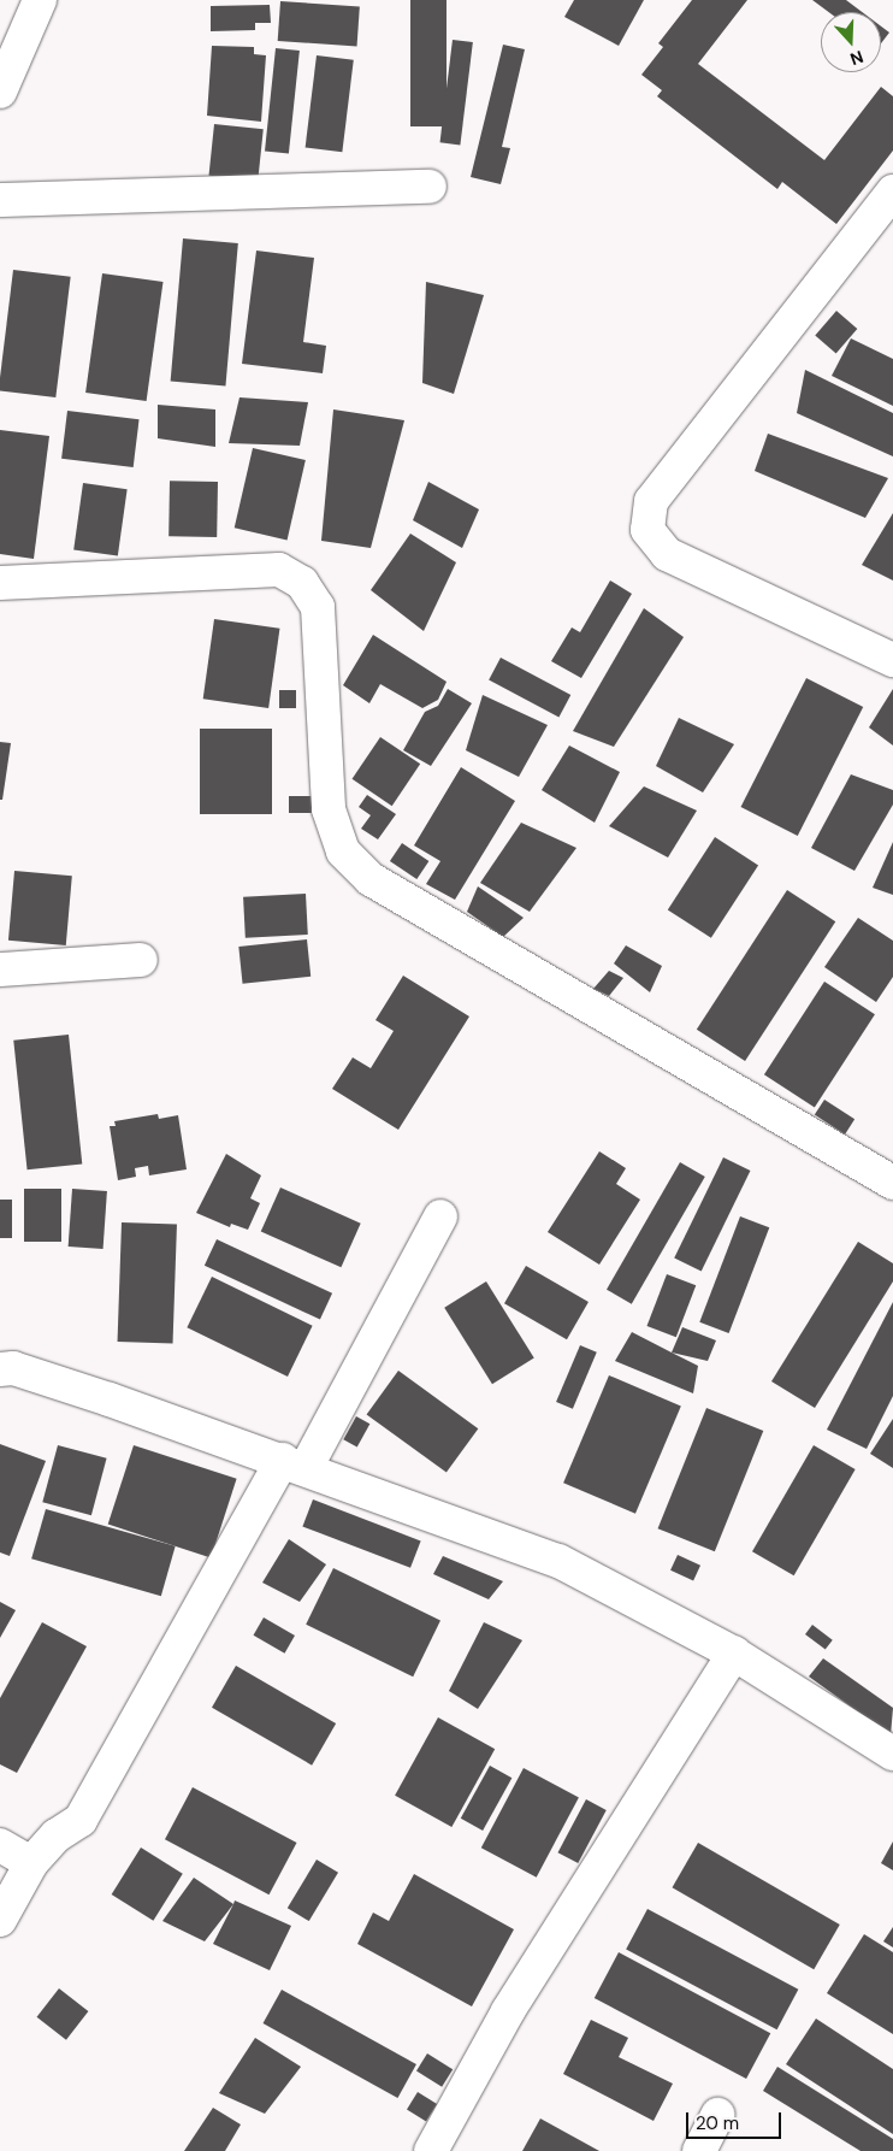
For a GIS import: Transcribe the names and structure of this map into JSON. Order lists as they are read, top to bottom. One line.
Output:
{"scale_bar":"20 m","north":"bottom"}
